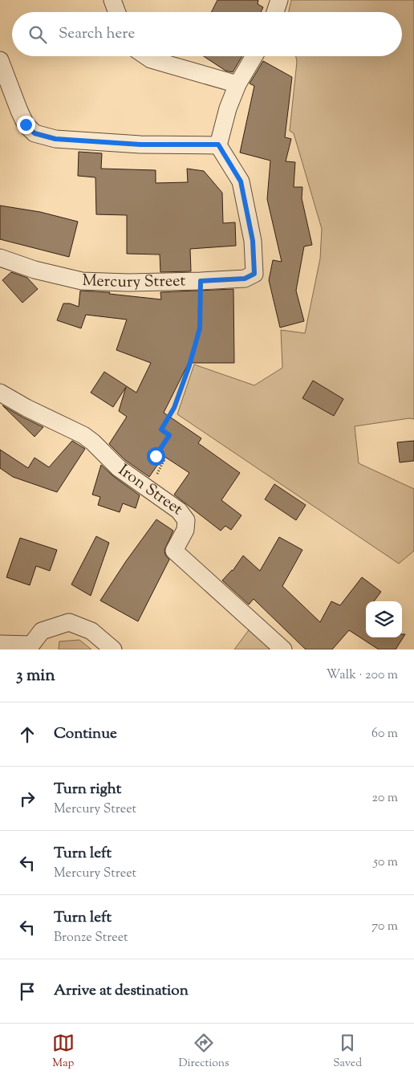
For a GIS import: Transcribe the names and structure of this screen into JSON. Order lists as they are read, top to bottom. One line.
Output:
{"streets":{"street":["Mercury Street","Iron Street"]},"page":{"search":"Search here","heading":["3 min","Walk · 200 m"],"list":[["Continue","60 m"],["Turn right","Mercury Street","20 m"],["Turn left","Mercury Street","50 m"],["Turn left","Bronze Street","70 m"],"Arrive at destination"],"nav":["Map","Directions","Saved"]}}
